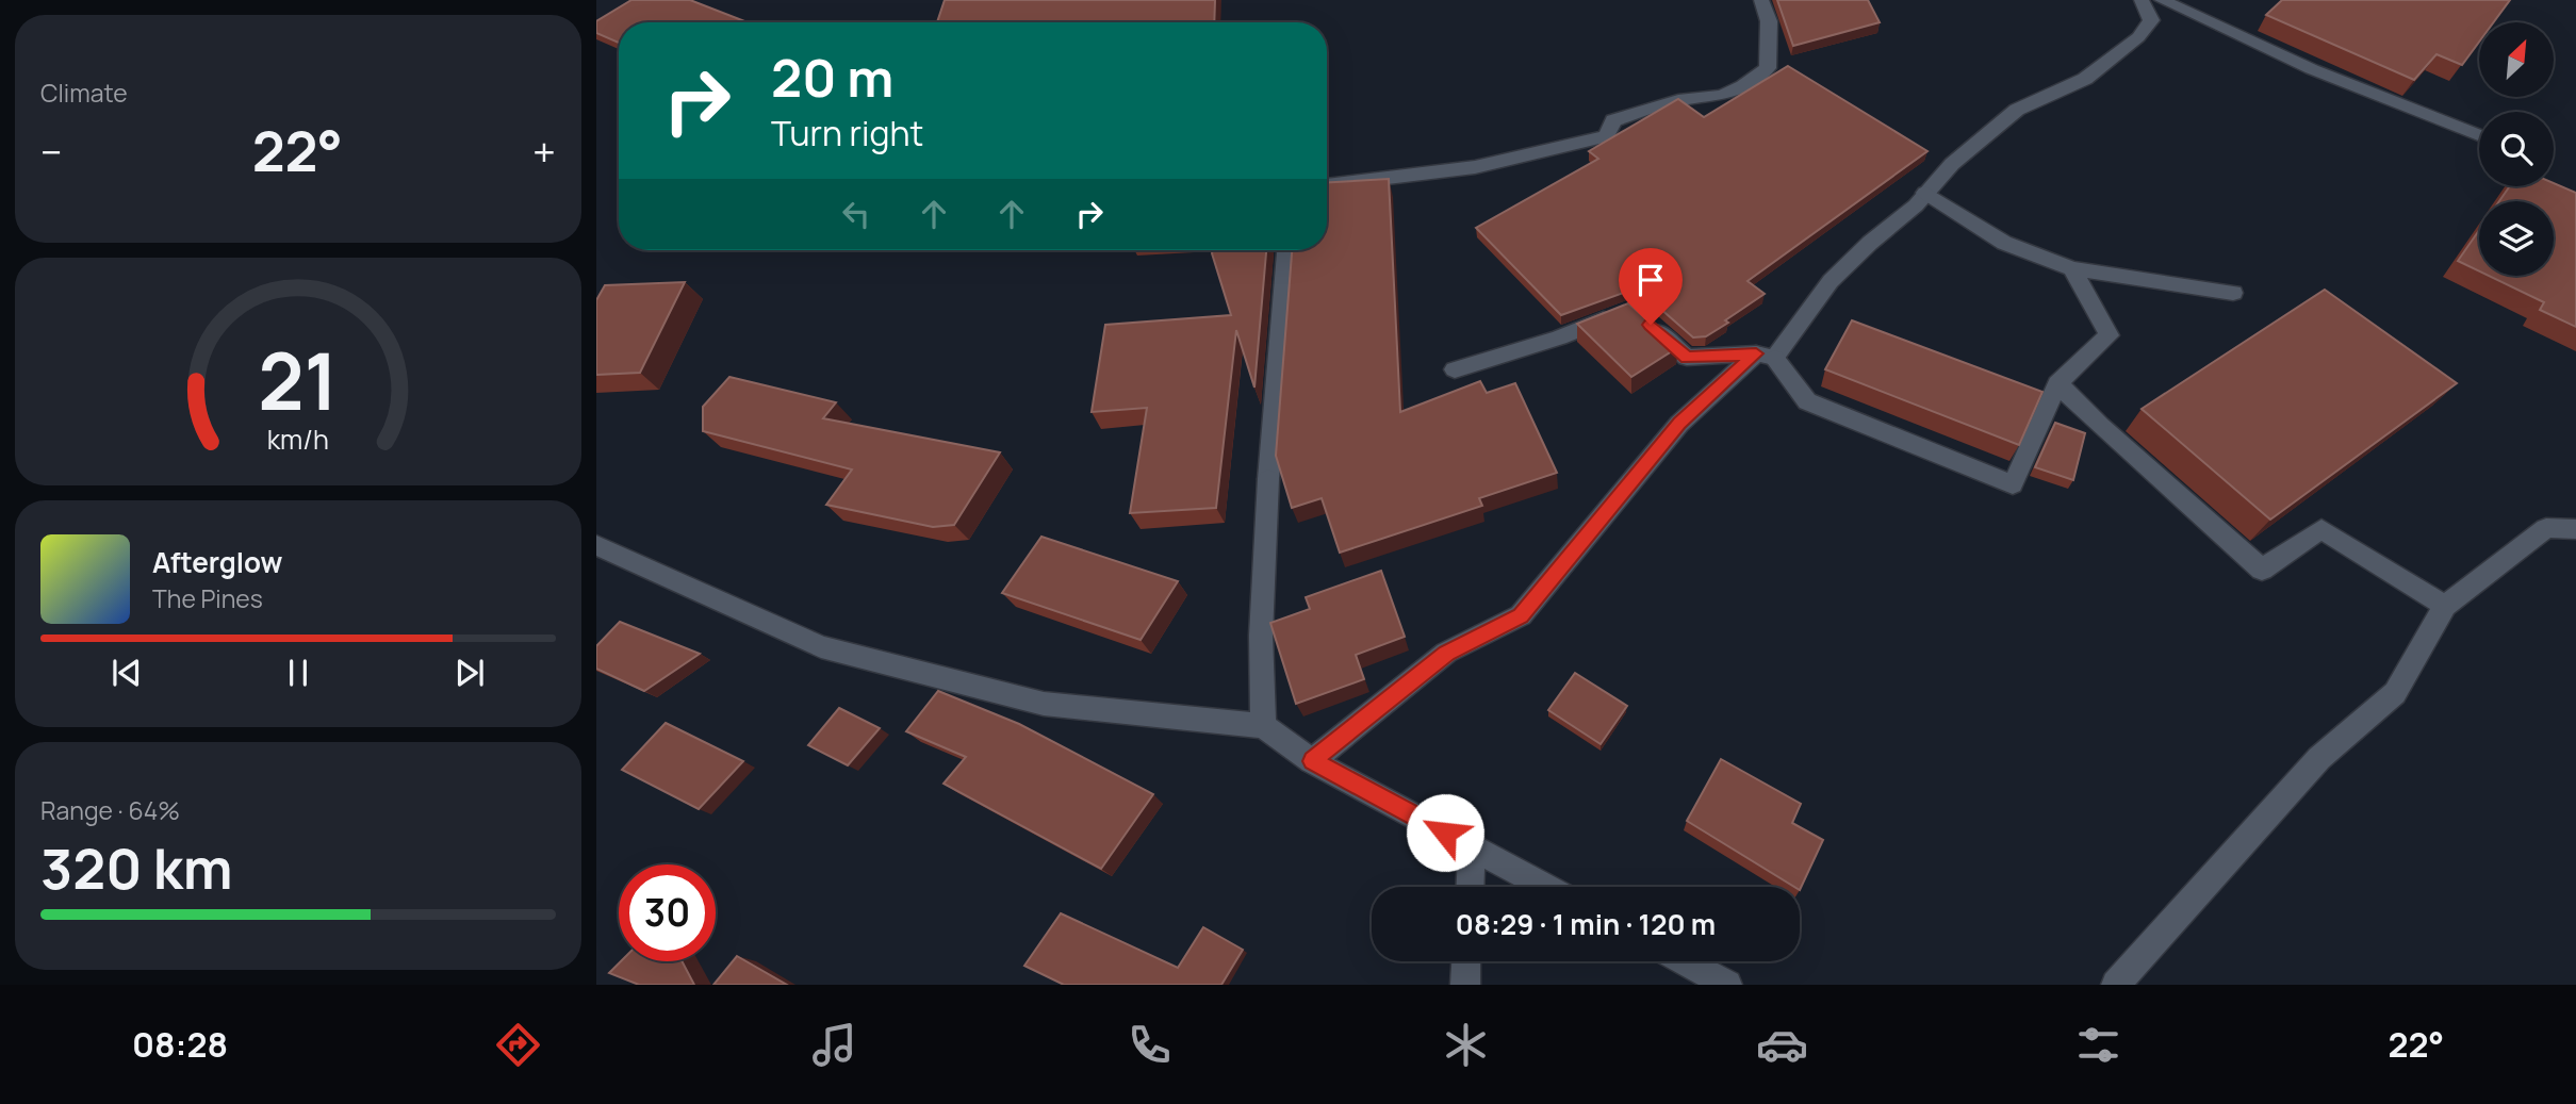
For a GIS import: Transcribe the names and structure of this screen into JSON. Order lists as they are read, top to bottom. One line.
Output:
{"north":"top right","page":{"tile":["Climate",["Range · 64%","320 km"]],"turn":["20 m","Turn right"],"heat":["−","22°","+"],"song":["Afterglow","The Pines"],"limit":"30","trip":"08:29 · 1 min · 120 m","tabs":["08:28","22°"],"gauge":["21","km/h"]}}
